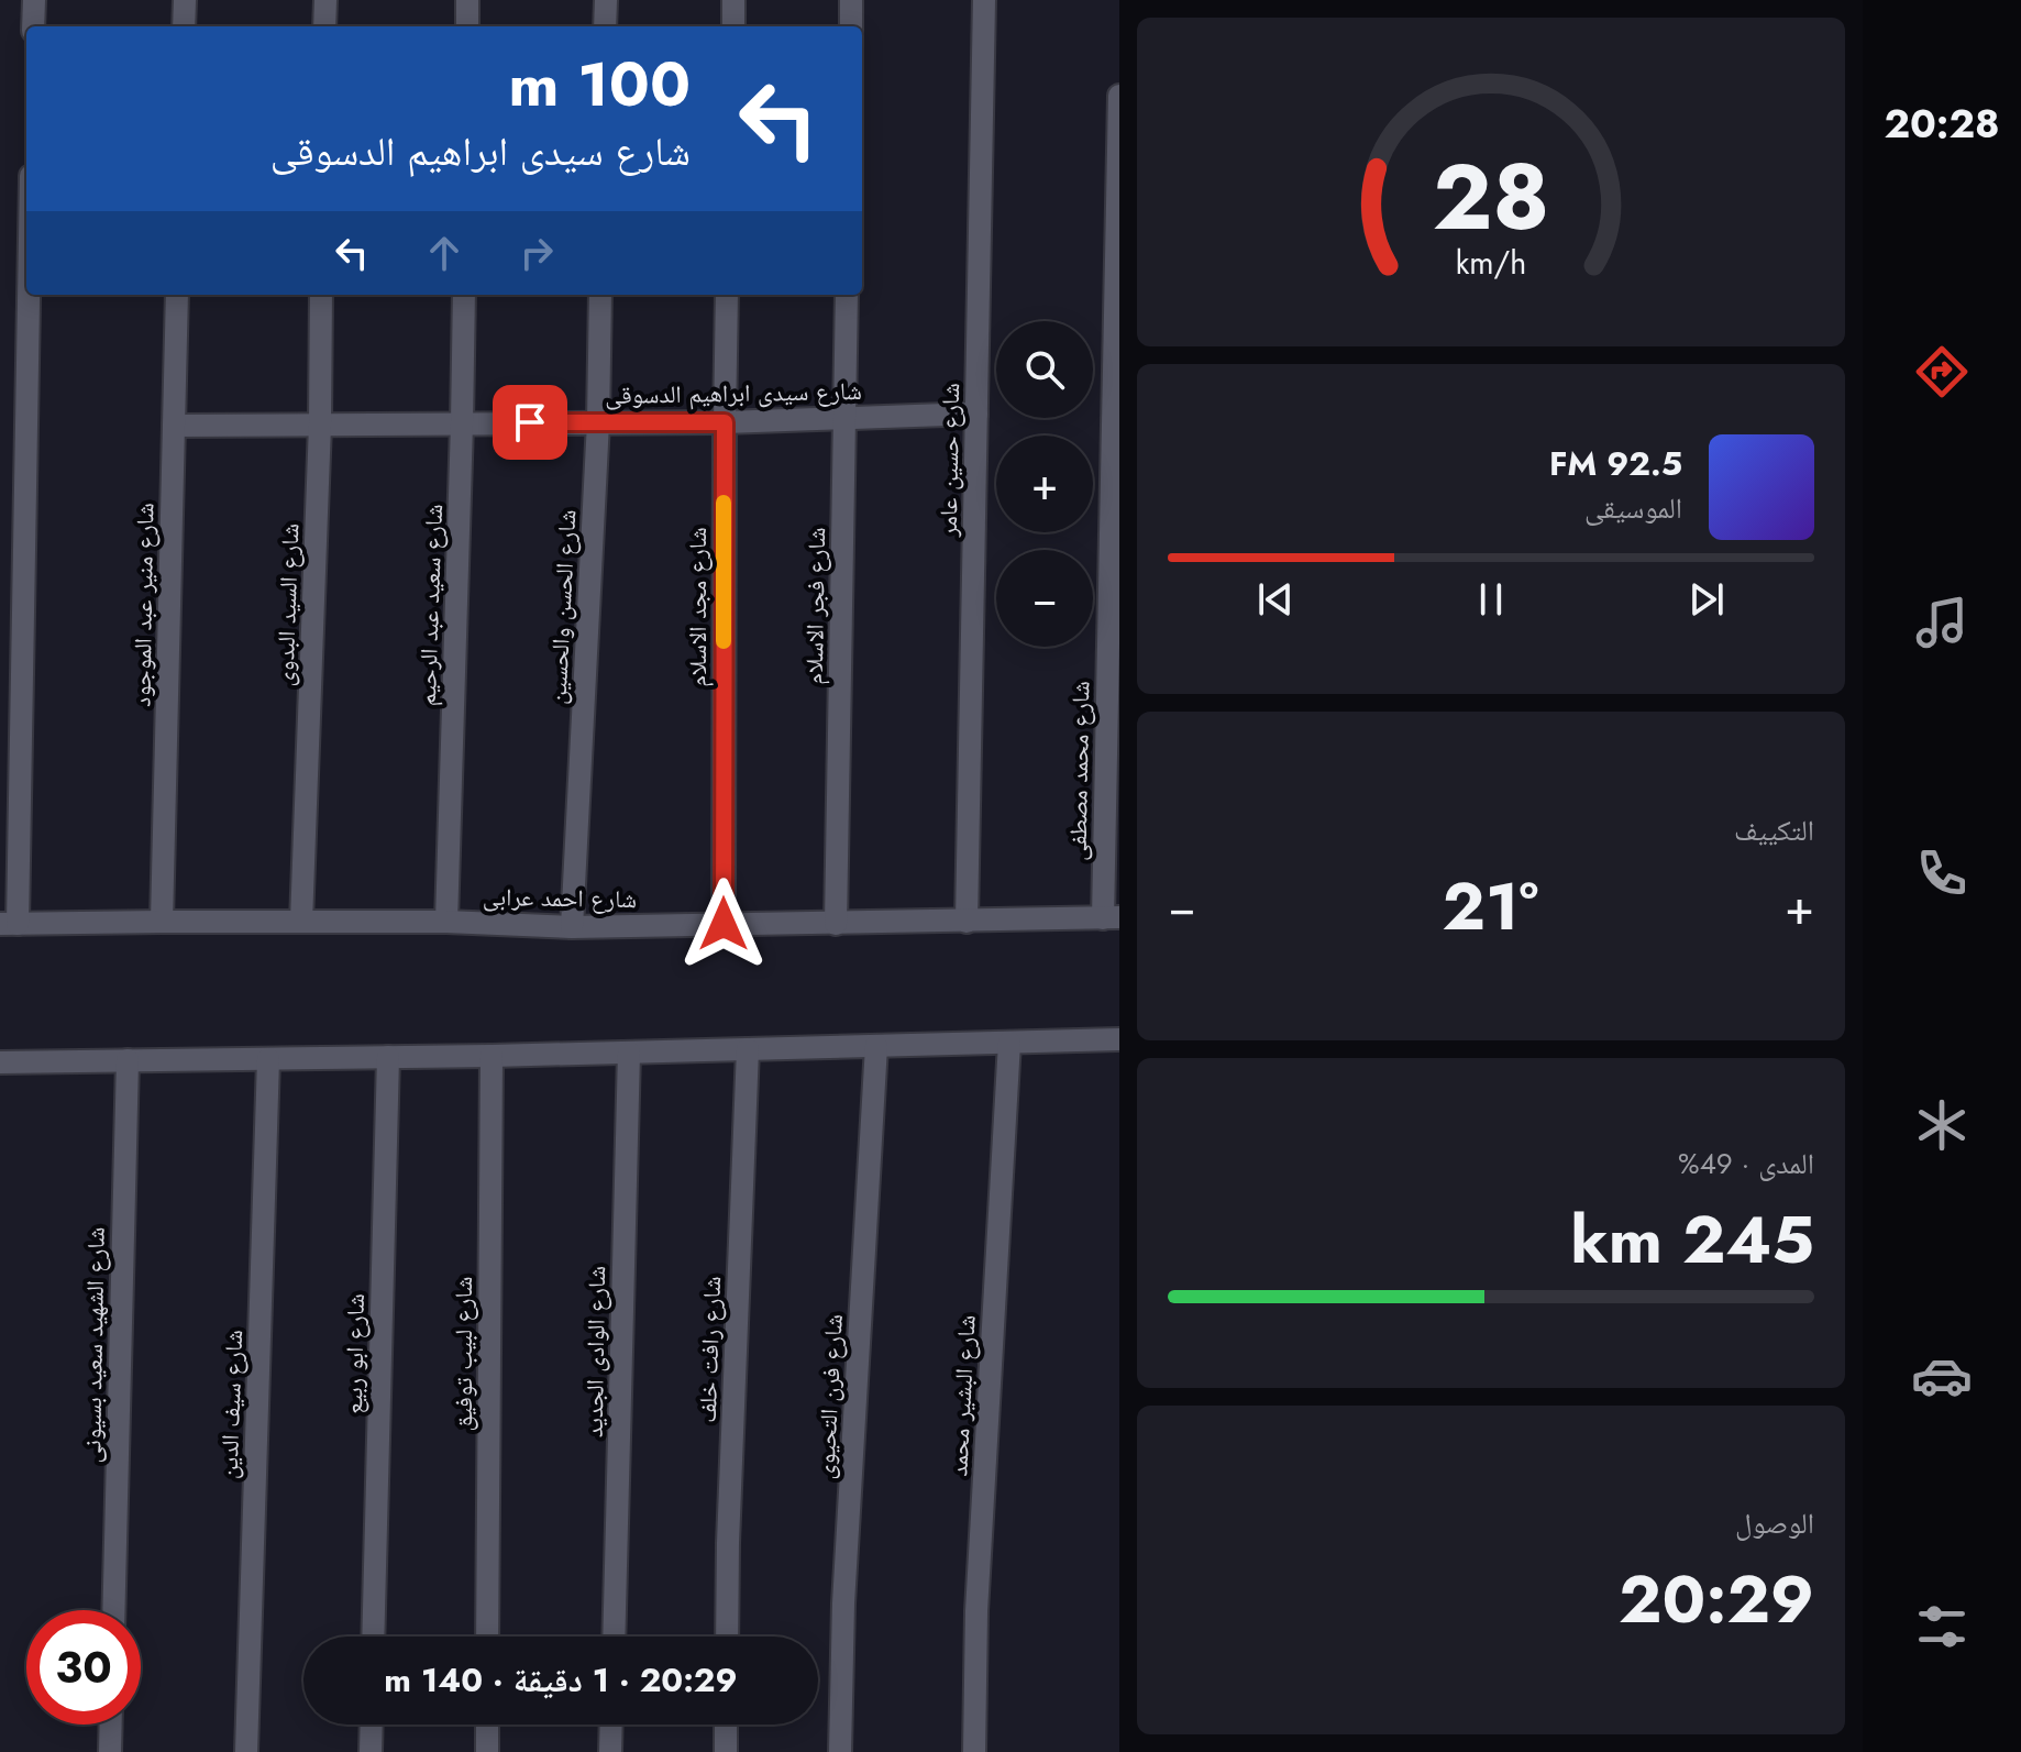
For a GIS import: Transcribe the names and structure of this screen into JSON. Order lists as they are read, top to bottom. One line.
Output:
{"streets":{"street":["شارع سيدى ابراهيم الدسوقى","شارع حسين عامر","شارع منير عبد الموجود","شارع السيد البدوى","شارع سعيد عبد الرحيم","شارع فجر الاسلام","شارع الحسن والحسين","شارع مجد الاسلام","شارع محمد مصطفى","شارع احمد عرابى","شارع الشهيد سعيد بسيونى","شارع رافت خلف","شارع الوادى الجديد","شارع ابو ربيع","شارع لبيب توفيق","شارع البشير محمد","شارع فرن التحيوى","شارع سيف الدين"]},"crossings":[["شارع سيدى ابراهيم الدسوقى","شارع حسين عامر"],["شارع سيدى ابراهيم الدسوقى","شارع منير عبد الموجود"],["شارع سيدى ابراهيم الدسوقى","شارع السيد البدوى"],["شارع سيدى ابراهيم الدسوقى","شارع سعيد عبد الرحيم"],["شارع سيدى ابراهيم الدسوقى","شارع فجر الاسلام"],["شارع سيدى ابراهيم الدسوقى","شارع الحسن والحسين"],["شارع سيدى ابراهيم الدسوقى","شارع مجد الاسلام"],["شارع حسين عامر","شارع احمد عرابى"],["شارع منير عبد الموجود","شارع احمد عرابى"],["شارع السيد البدوى","شارع احمد عرابى"],["شارع سعيد عبد الرحيم","شارع احمد عرابى"],["شارع فجر الاسلام","شارع احمد عرابى"],["شارع الحسن والحسين","شارع احمد عرابى"],["شارع مجد الاسلام","شارع احمد عرابى"],["شارع محمد مصطفى","شارع احمد عرابى"]],"page":{"tabs":"20:28","turn":["100 m","شارع سيدى ابراهيم الدسوقى"],"map_buttons":["+","−"],"song":["92.5 FM","الموسيقى"],"tile":["التكييف",["المدى · 49%","245 km"],["الوصول","20:29"]],"heat":["−","21°","+"],"limit":"30","trip":"20:29 · 1 دقيقة · 140 m","gauge":["28","km/h"]}}
